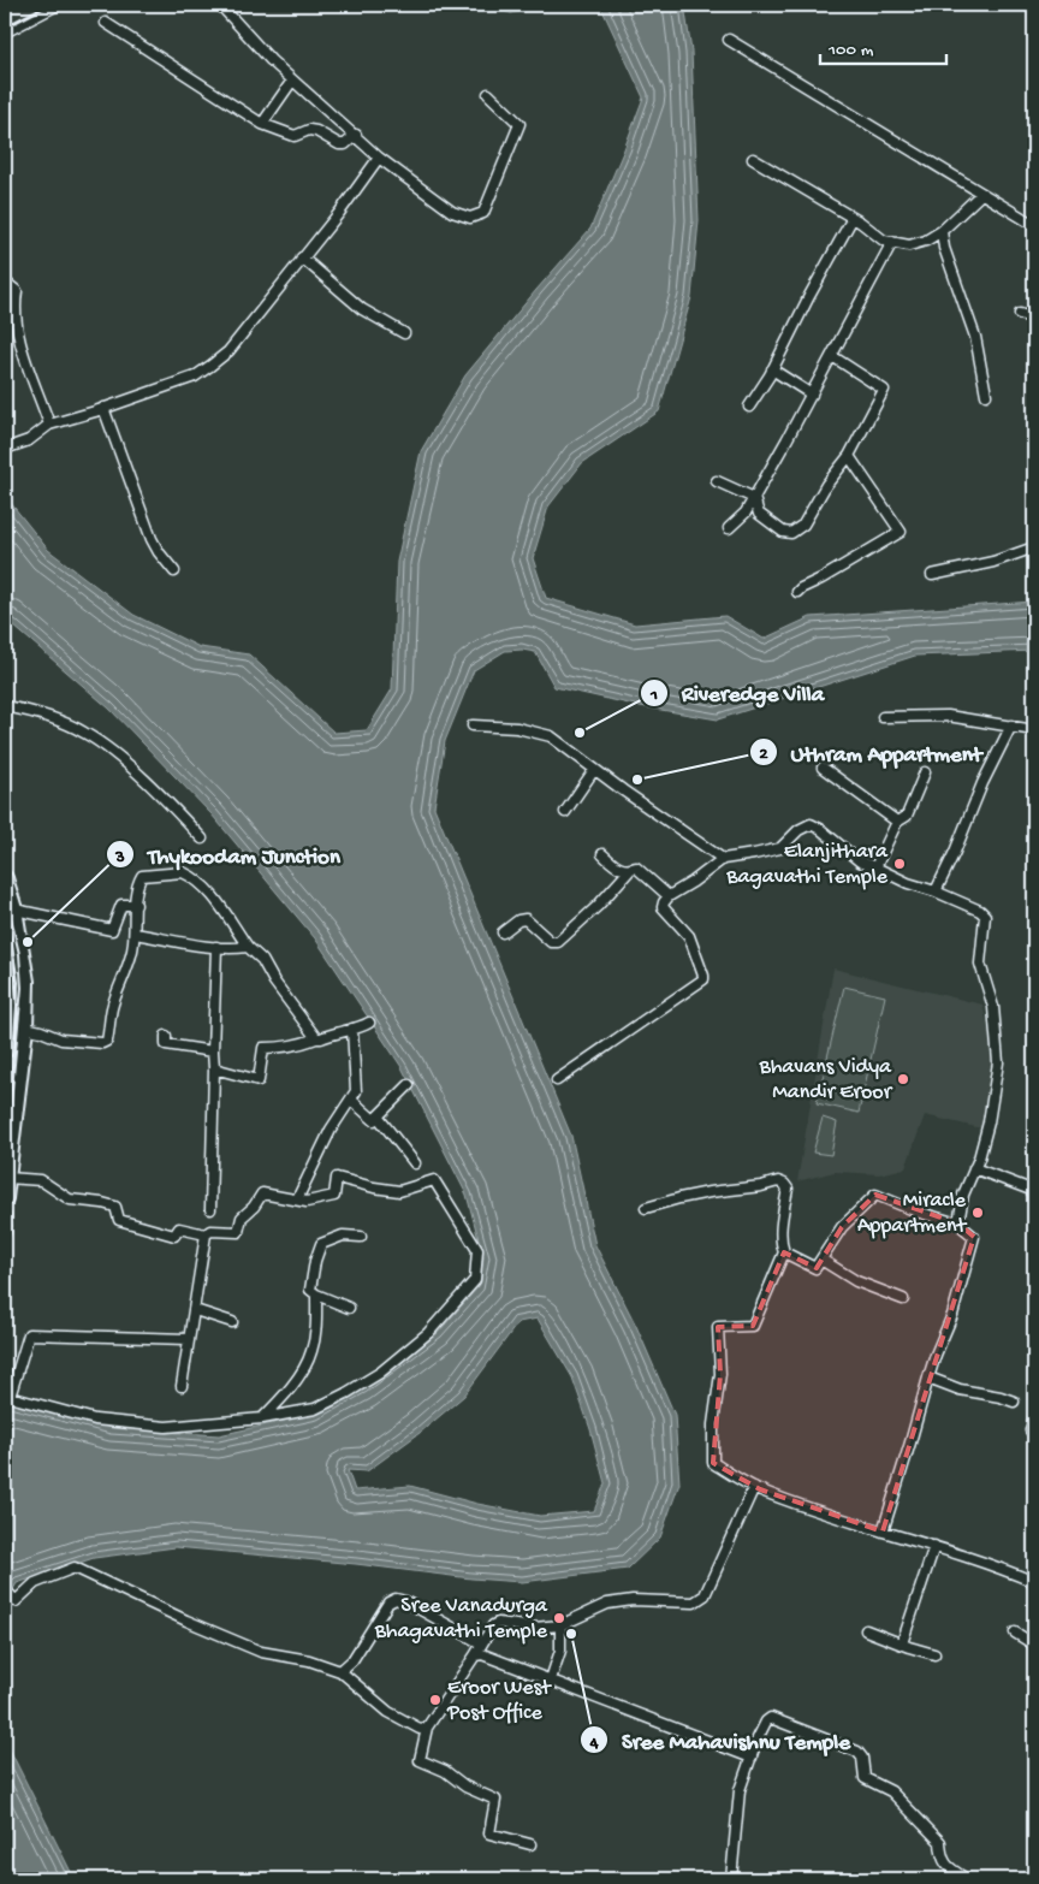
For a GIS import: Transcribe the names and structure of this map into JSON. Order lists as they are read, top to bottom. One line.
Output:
{"places":["Riveredge Villa","Uthram Appartment","Elanjithara Bagavathi Temple","Thykoodam Junction","Bhavans Vidya Mandir Eroor","Miracle Appartment","Sree Vanadurga Bhagavathi Temple","Sree Mahavishnu Temple","Eroor West Post Office"],"scale_bar":"100 m"}
